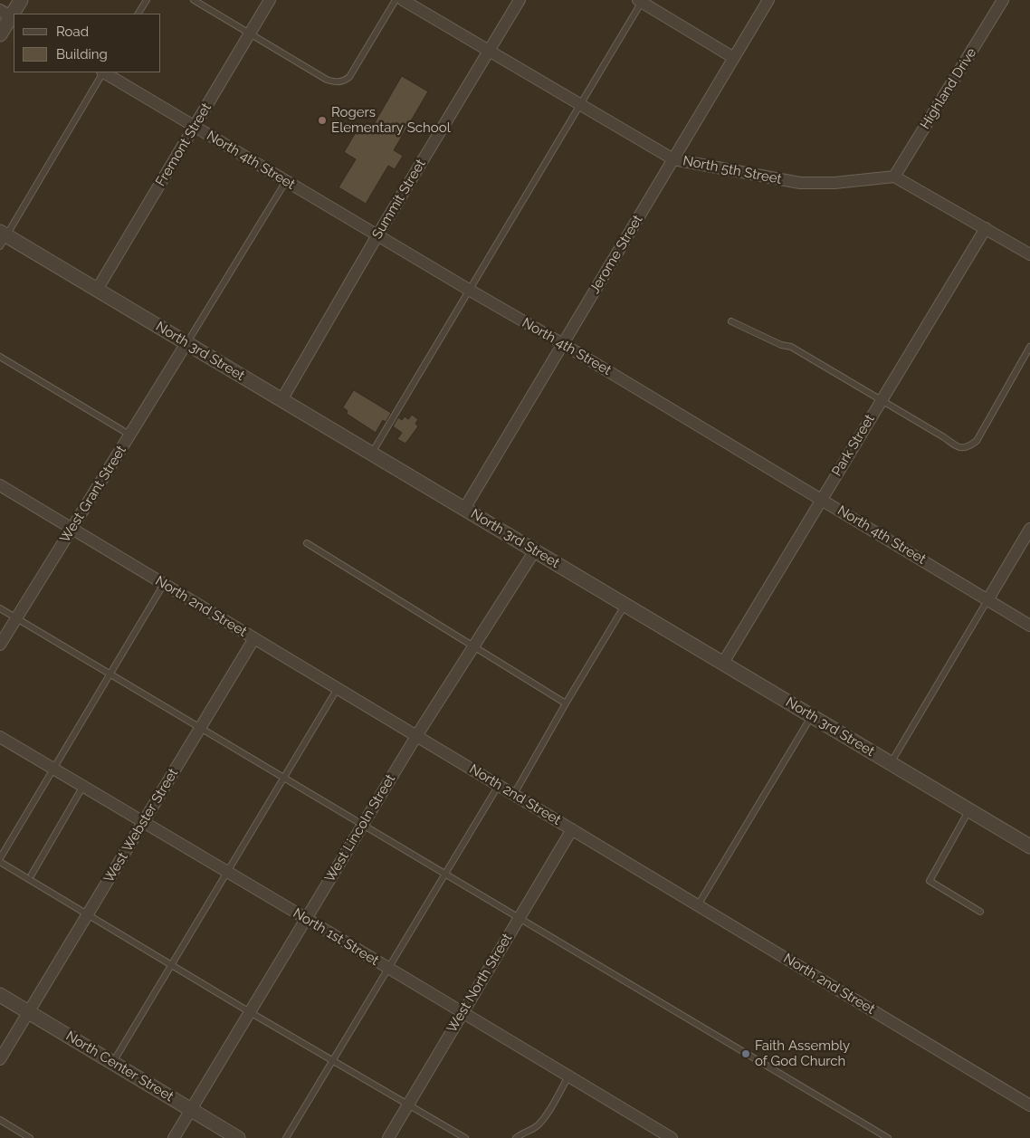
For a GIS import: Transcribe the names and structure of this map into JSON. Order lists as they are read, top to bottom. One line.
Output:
{"streets":{"street":["Highland Drive","Fremont Street","North 4th Street","North 5th Street","Summit Street","Jerome Street","North 3rd Street","Park Street","West Grant Street","North 2nd Street","West Webster Street","West Lincoln Street","North 1st Street","West North Street","North Center Street"]},"crossings":[["Highland Drive","North 5th Street"],["Fremont Street","North 4th Street"],["Fremont Street","North 3rd Street"],["North 4th Street","Summit Street"],["North 4th Street","Jerome Street"],["North 4th Street","Park Street"],["North 5th Street","Summit Street"],["North 5th Street","Jerome Street"],["Summit Street","North 3rd Street"],["Jerome Street","North 3rd Street"],["North 3rd Street","Park Street"],["North 3rd Street","West Grant Street"],["North 3rd Street","West Lincoln Street"],["West Grant Street","North 2nd Street"],["North 2nd Street","West Webster Street"],["North 2nd Street","West Lincoln Street"],["North 2nd Street","West North Street"],["West Webster Street","North 1st Street"],["West Webster Street","North Center Street"],["West Lincoln Street","North 1st Street"],["West Lincoln Street","North Center Street"],["North 1st Street","West North Street"]],"places":["Rogers Elementary School","Faith Assembly of God Church"],"legend":["Road","Building"]}
